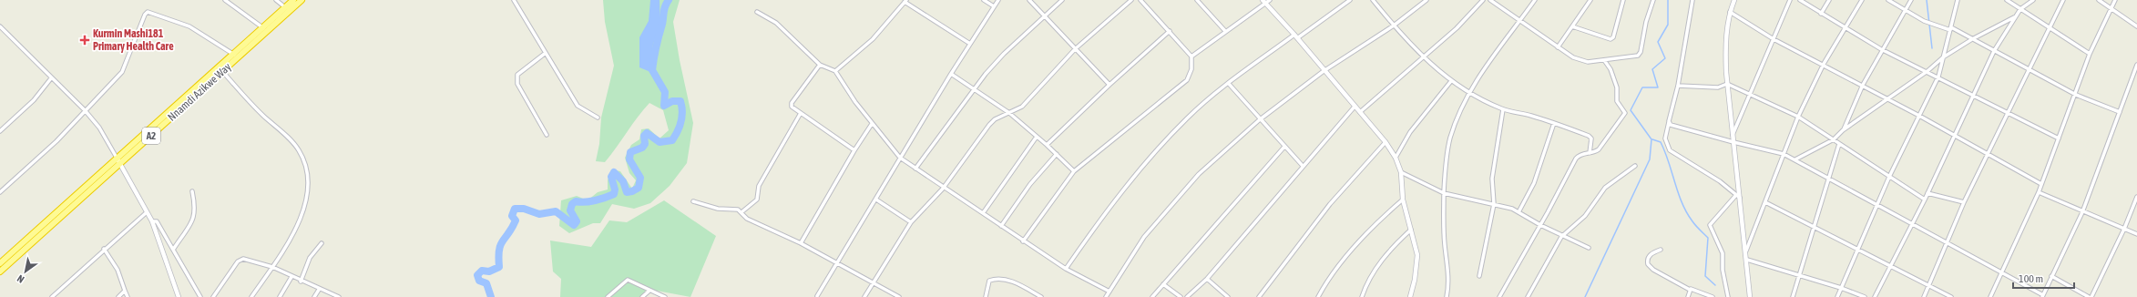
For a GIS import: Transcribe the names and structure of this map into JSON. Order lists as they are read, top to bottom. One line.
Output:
{"streets":{"highway":["Nnamdi Azikwe Way","A2"]},"places":{"health":["Kurmin Mashi181 Primary Health Care"]},"scale_bar":"100 m","north":"bottom left"}
